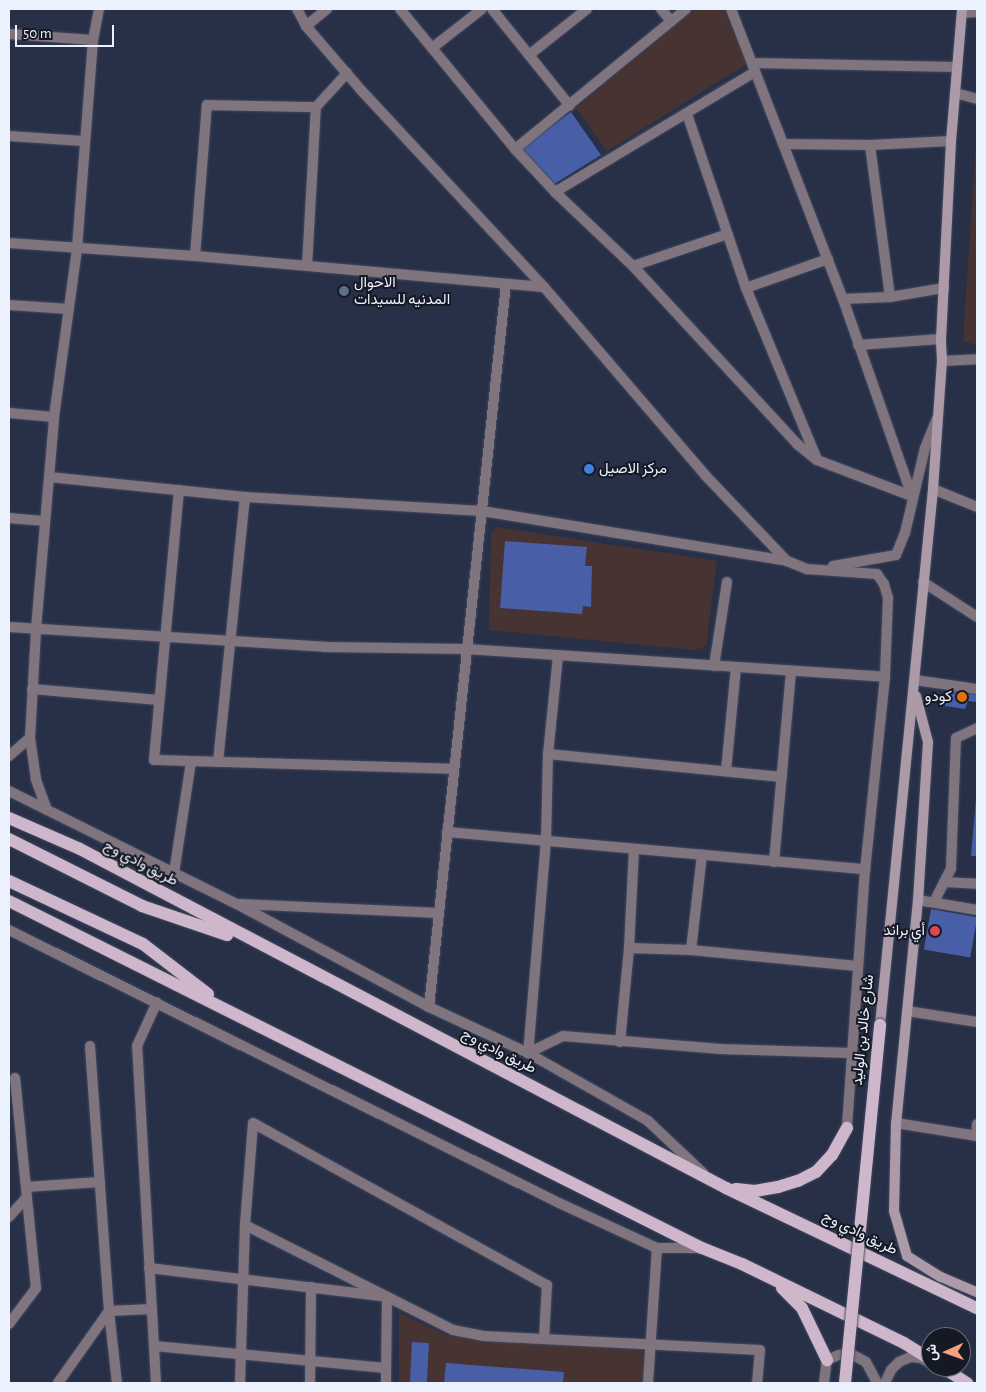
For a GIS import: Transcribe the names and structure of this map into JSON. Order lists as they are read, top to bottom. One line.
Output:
{"streets":{"main road":["طريق وادي وج","شارع خالد بن الوليد"]},"places":["الاحوال المدنيه للسيدات","مركز الاصيل","كودو","أي براند"],"scale_bar":"50 m","north":"left"}
